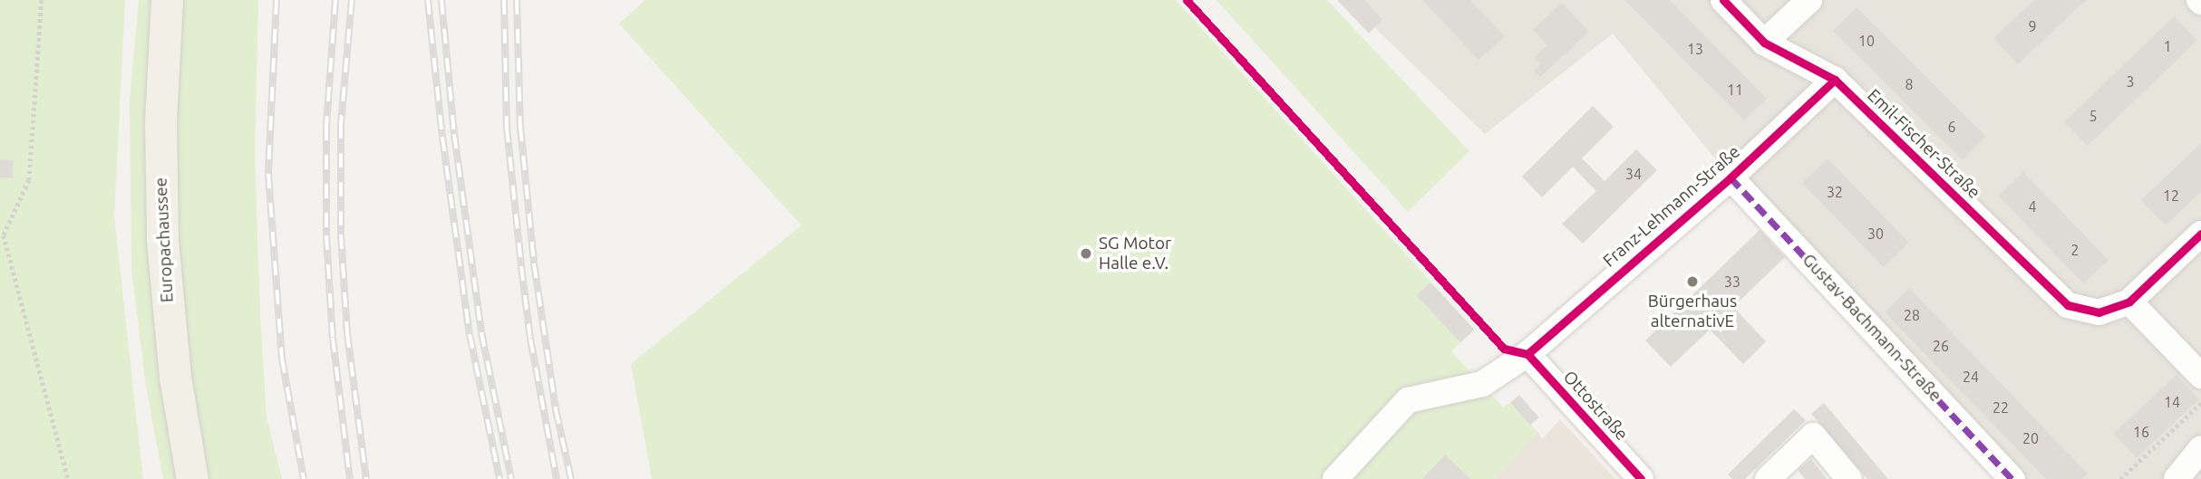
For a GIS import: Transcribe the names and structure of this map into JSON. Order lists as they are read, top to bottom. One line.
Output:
{"streets":{"main road":["Europachaussee"],"street":["Emil-Fischer-Straße","Franz-Lehmann-Straße","Gustav-Bachmann-Straße","Ottostraße"]},"crossings":[["Emil-Fischer-Straße","Franz-Lehmann-Straße"],["Franz-Lehmann-Straße","Gustav-Bachmann-Straße"],["Franz-Lehmann-Straße","Ottostraße"]],"places":["SG Motor Halle e.V.","Bürgerhaus alternativE"],"house_numbers":["9","10","1","13","3","8","11","5","6","34","32","12","4","30","2","33","28","26","24","14","22","16","20"]}
